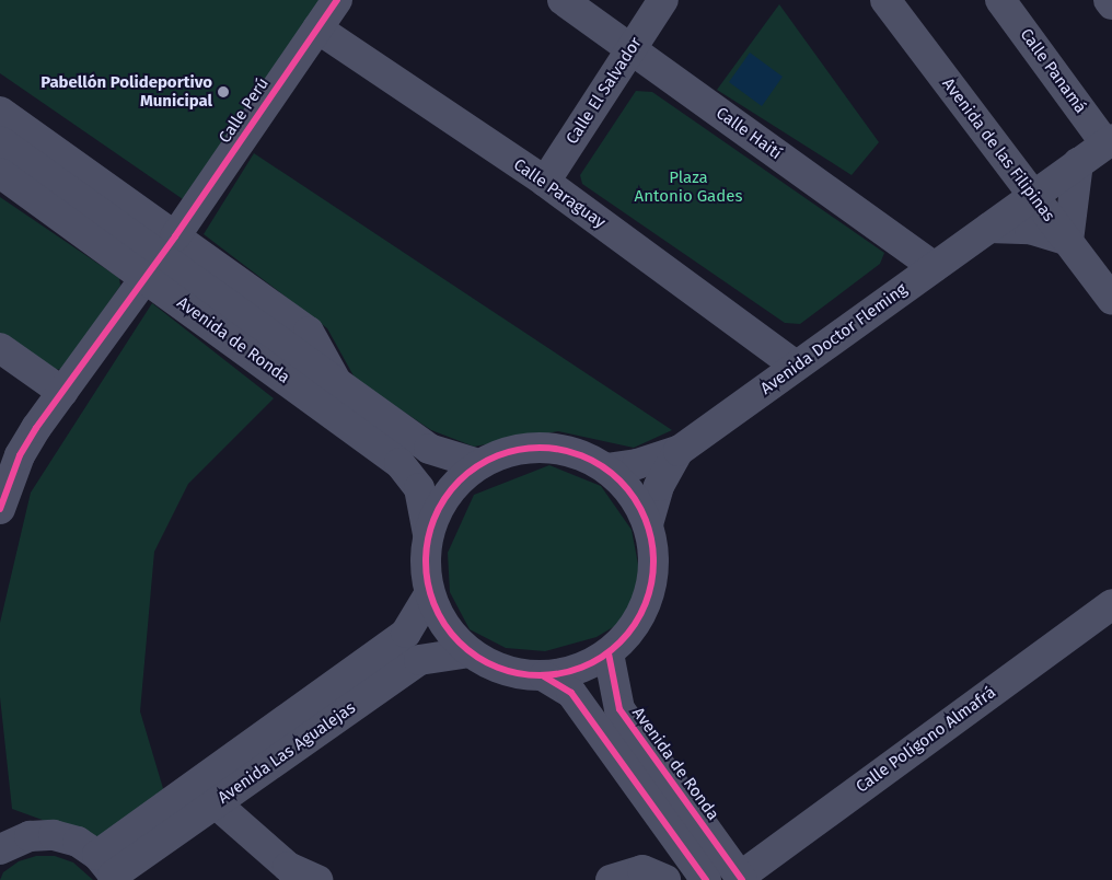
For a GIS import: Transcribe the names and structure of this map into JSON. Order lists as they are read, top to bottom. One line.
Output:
{"streets":{"street":["Calle Panamá","Calle El Salvador","Calle Perú","Calle Haití","Avenida de las Filipinas","Calle Paraguay","Avenida Doctor Fleming","Avenida de Ronda","Calle Polígono Almafrá","Avenida Las Agualejas"]},"crossings":[["Calle Panamá","Avenida Doctor Fleming"],["Calle El Salvador","Calle Haití"],["Calle El Salvador","Calle Paraguay"],["Calle Perú","Calle Paraguay"],["Calle Perú","Avenida de Ronda"],["Calle Haití","Avenida Doctor Fleming"],["Avenida de las Filipinas","Avenida Doctor Fleming"],["Calle Paraguay","Avenida Doctor Fleming"],["Avenida de Ronda","Calle Polígono Almafrá"]],"parks":["Plaza Antonio Gades"],"places":["Pabellón Polideportivo Municipal"]}
